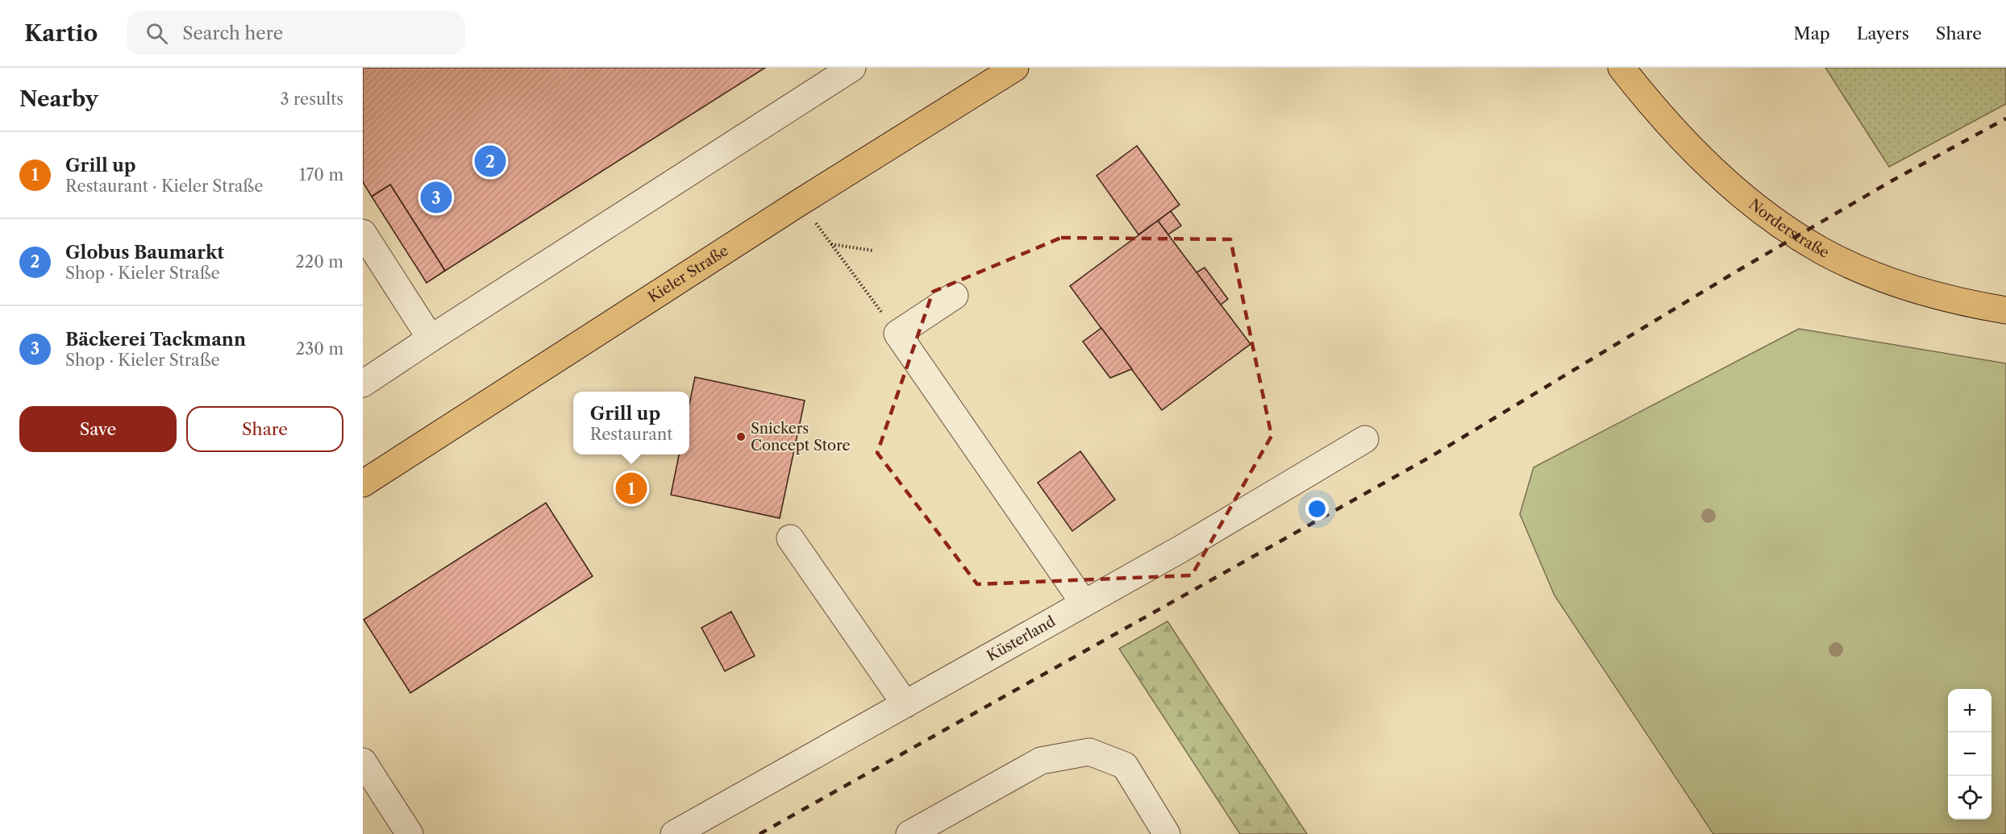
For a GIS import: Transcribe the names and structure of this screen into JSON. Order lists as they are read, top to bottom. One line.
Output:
{"streets":{"main road":["Norderstraße","Kieler Straße"],"street":["Küsterland"]},"places":["Snickers Concept Store"],"page":{"header":"Kartio","search":"Search here","nav":["Map","Layers","Share"],"heading":["Nearby","3 results"],"list":[{"mark":"1","name":"Grill up","note":"Restaurant · Kieler Straße","value":"170 m"},{"mark":"2","name":"Globus Baumarkt","note":"Shop · Kieler Straße","value":"220 m"},{"mark":"3","name":"Bäckerei Tackmann","note":"Shop · Kieler Straße","value":"230 m"}],"pins":["2","3","1"],"buttons":["Save","Share"],"popup":["Grill up","Restaurant"],"map_buttons":["+","−"]}}
